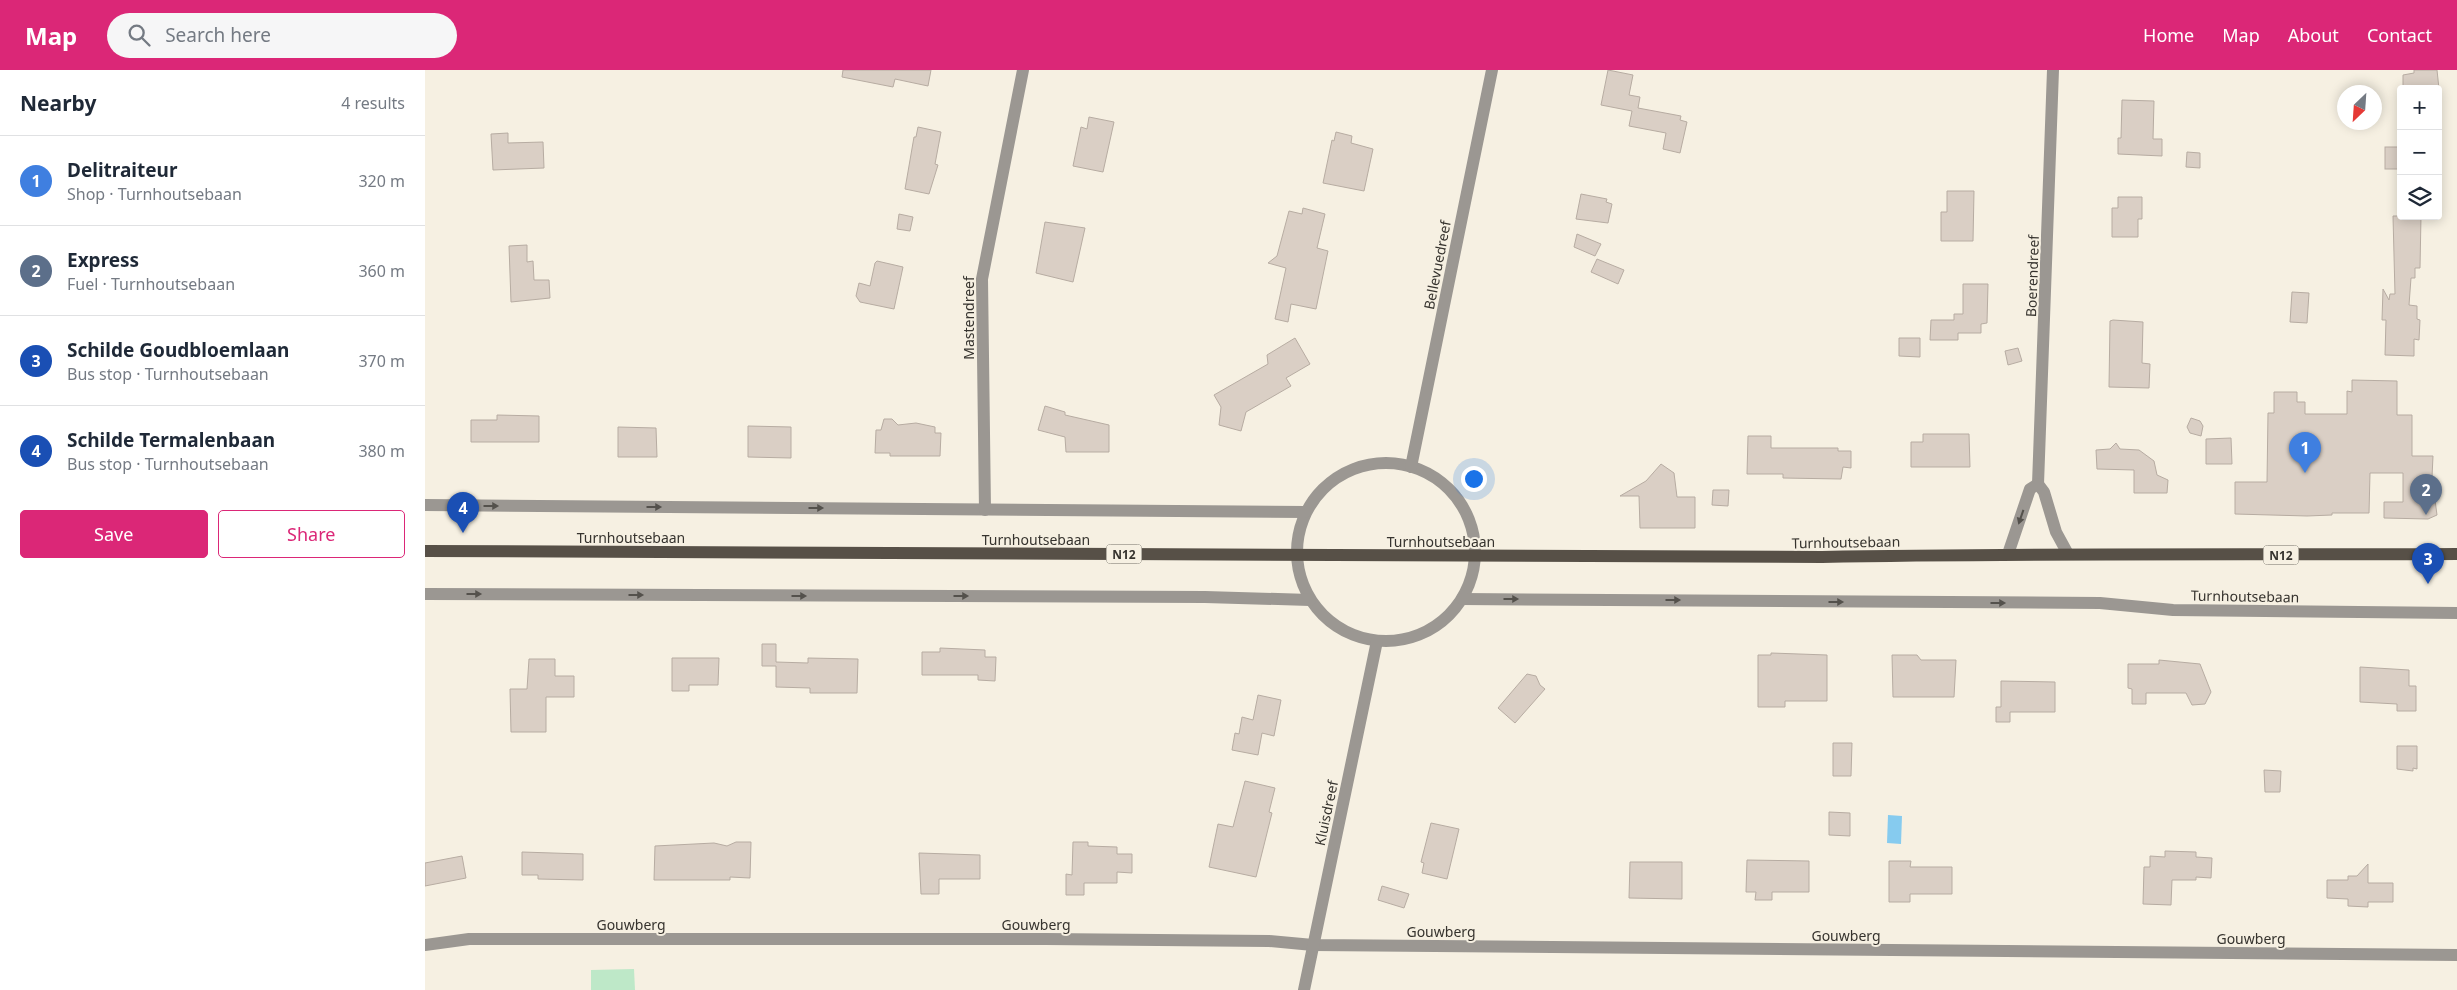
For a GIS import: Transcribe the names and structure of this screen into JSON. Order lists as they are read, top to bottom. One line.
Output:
{"streets":{"main road":["Turnhoutsebaan","N12"],"street":["Bellevuedreef","Boerendreef","Mastendreef","Kluisdreef","Gouwberg"]},"crossings":[["Boerendreef","Turnhoutsebaan"],["Mastendreef","Turnhoutsebaan"],["Kluisdreef","Gouwberg"]],"north":"bottom left","page":{"header":"Map","search":"Search here","nav":["Home","Map","About","Contact"],"heading":["Nearby","4 results"],"map_buttons":["+","−"],"list":[{"mark":"1","name":"Delitraiteur","note":"Shop · Turnhoutsebaan","value":"320 m"},{"mark":"2","name":"Express","note":"Fuel · Turnhoutsebaan","value":"360 m"},{"mark":"3","name":"Schilde Goudbloemlaan","note":"Bus stop · Turnhoutsebaan","value":"370 m"},{"mark":"4","name":"Schilde Termalenbaan","note":"Bus stop · Turnhoutsebaan","value":"380 m"}],"pins":["1","2","4","3"],"buttons":["Save","Share"]}}
